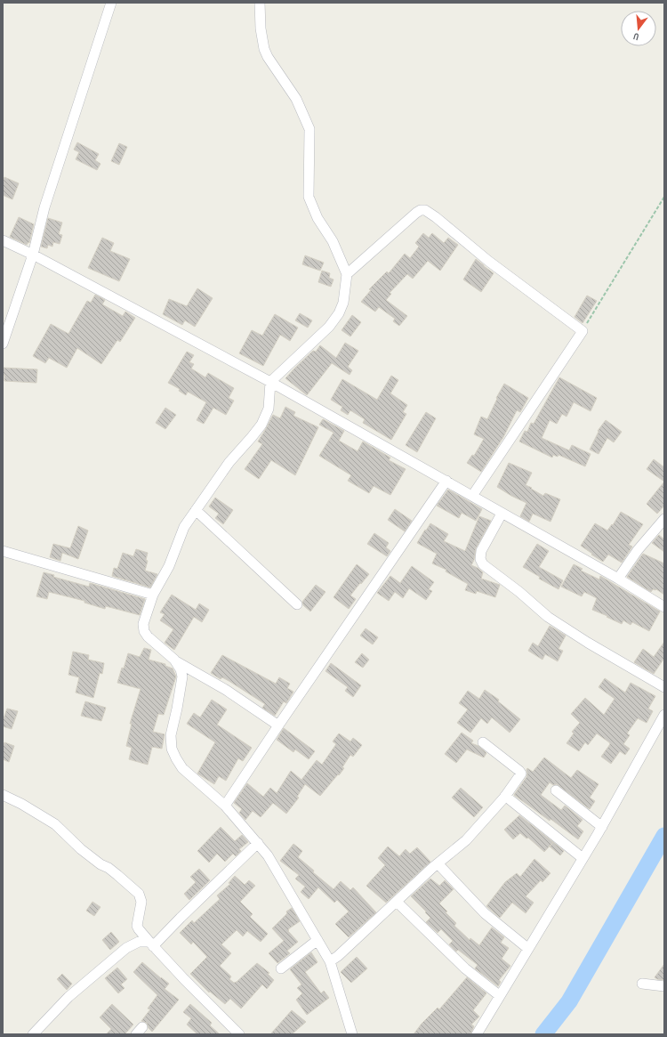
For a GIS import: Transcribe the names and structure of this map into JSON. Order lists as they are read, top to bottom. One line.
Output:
{"north":"bottom"}
